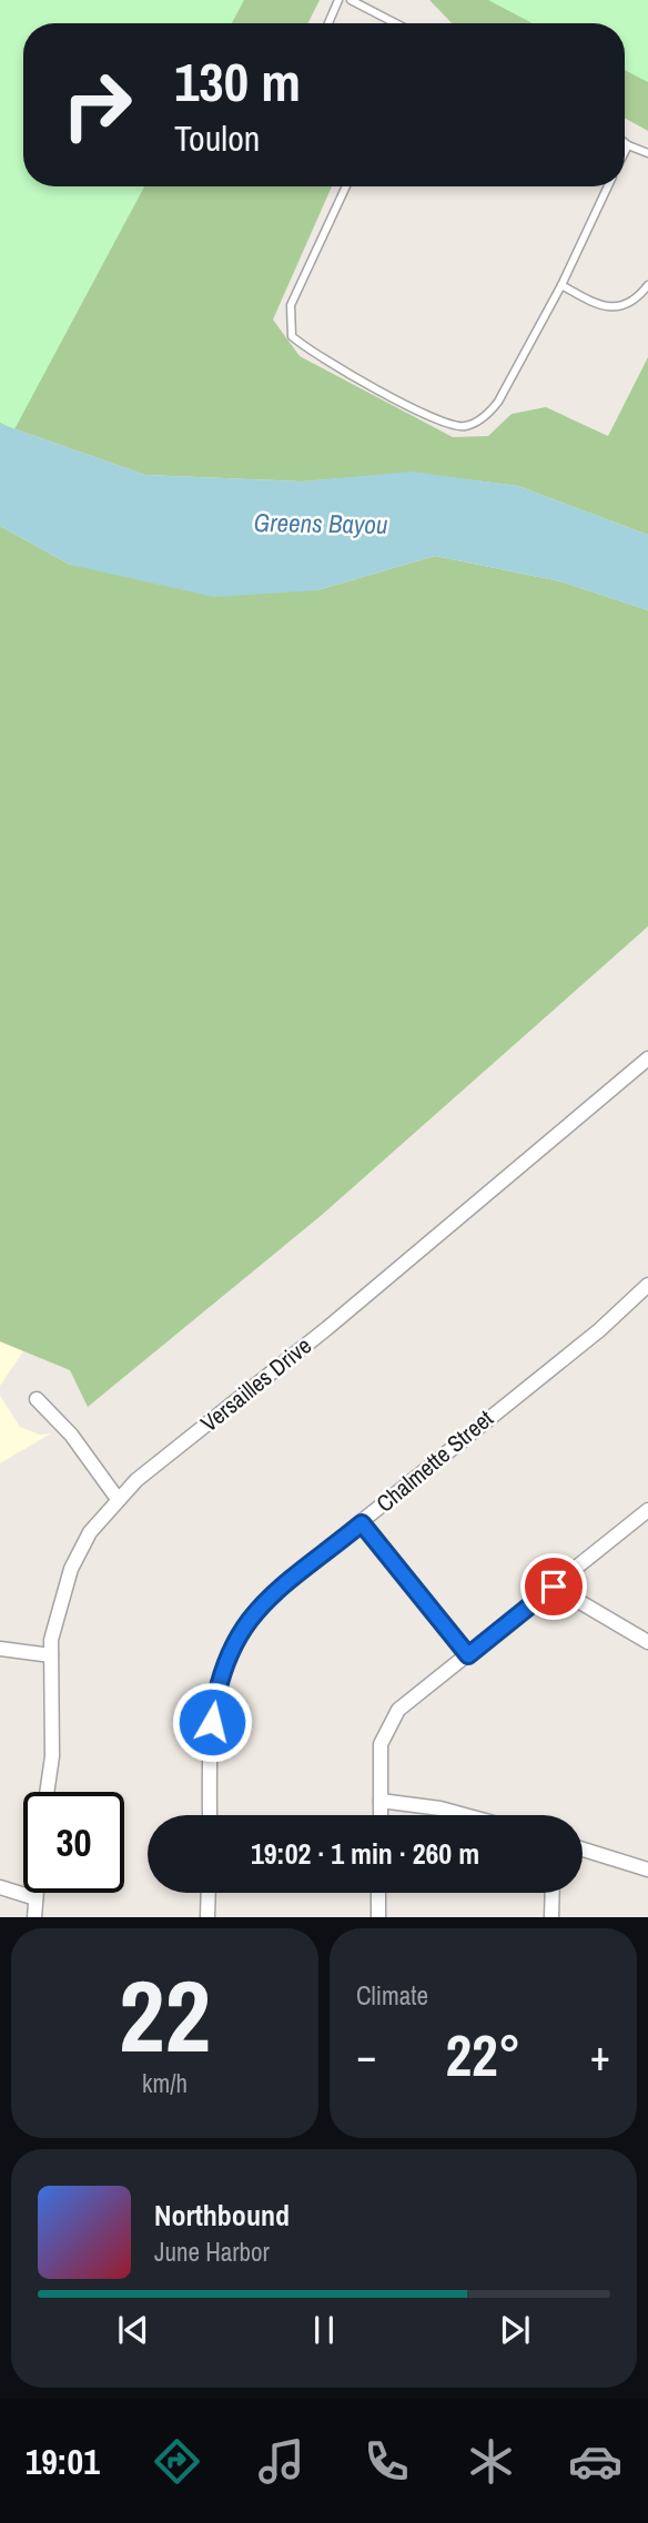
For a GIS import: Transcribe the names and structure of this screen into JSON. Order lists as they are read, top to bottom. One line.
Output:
{"streets":{"street":["Versailles Drive","Chalmette Street"]},"water":["Greens Bayou"],"page":{"turn":["130 m","Toulon"],"limit":"30","trip":"19:02 · 1 min · 260 m","tile":[["22","km/h"],"Climate"],"heat":["−","22°","+"],"song":["Northbound","June Harbor"],"tabs":"19:01"}}
